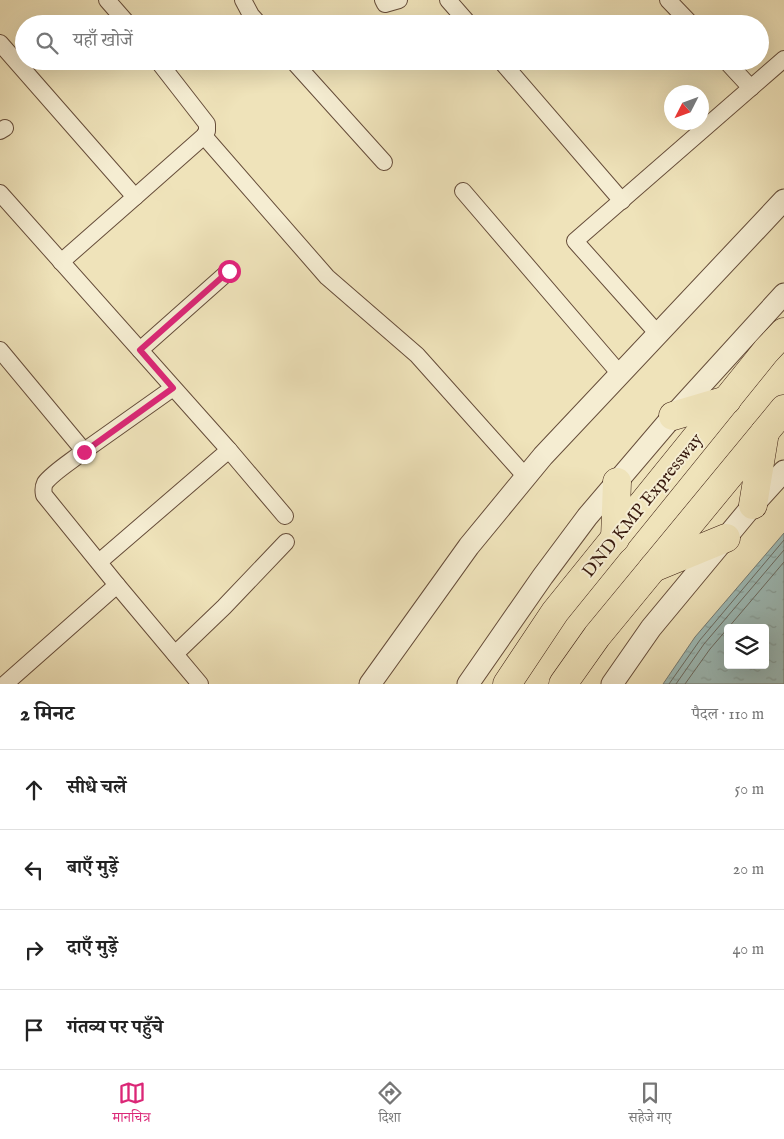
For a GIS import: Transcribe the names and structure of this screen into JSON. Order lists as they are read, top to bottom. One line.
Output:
{"streets":{"highway":["DND KMP Expressway"]},"north":"bottom left","page":{"search":"यहाँ खोजें","heading":["2 मिनट","पैदल · 110 m"],"list":[["सीधे चलें","50 m"],["बाएँ मुड़ें","20 m"],["दाएँ मुड़ें","40 m"],"गंतव्य पर पहुँचे"],"nav":["मानचित्र","दिशा","सहेजे गए"]}}
